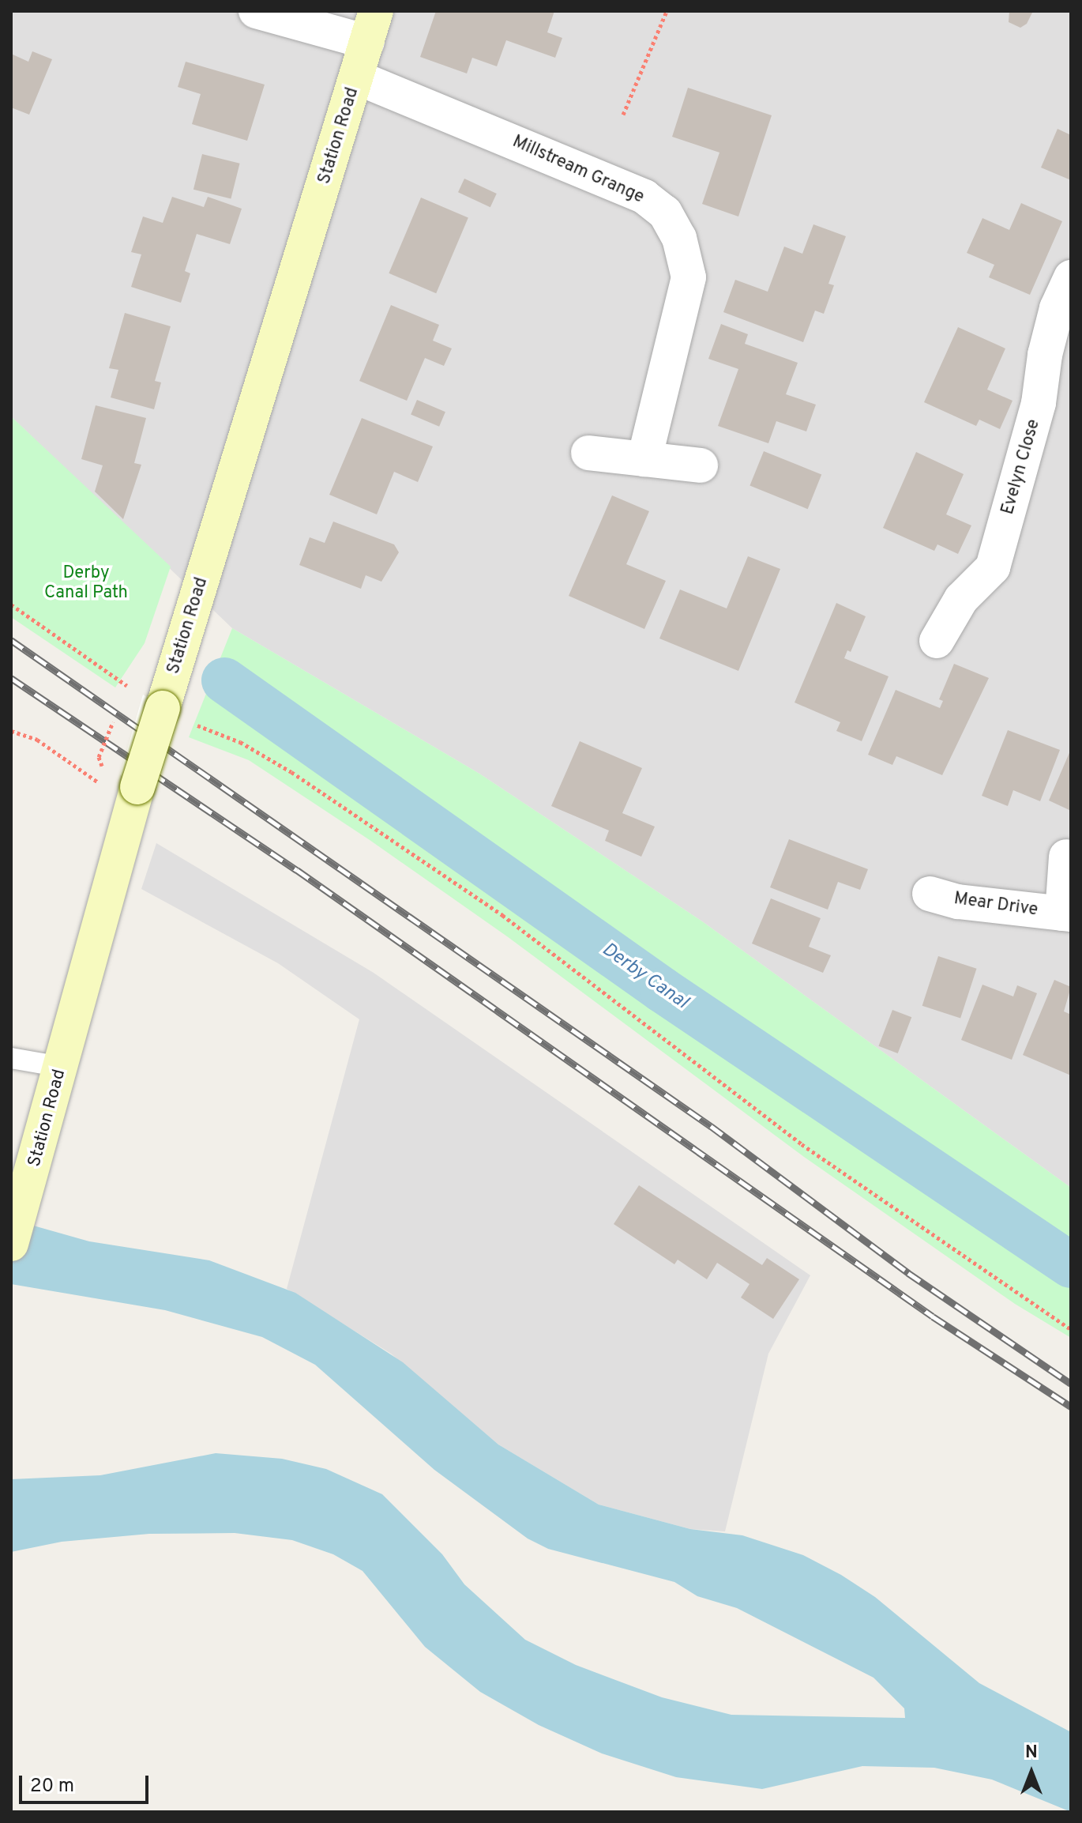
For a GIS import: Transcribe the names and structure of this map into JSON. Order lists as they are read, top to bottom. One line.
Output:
{"streets":{"main road":["Station Road"],"street":["Millstream Grange","Evelyn Close","Mear Drive"]},"crossings":[["Station Road","Millstream Grange"]],"water":["Derby Canal"],"parks":["Derby Canal Path"],"scale_bar":"20 m","north":"top"}
